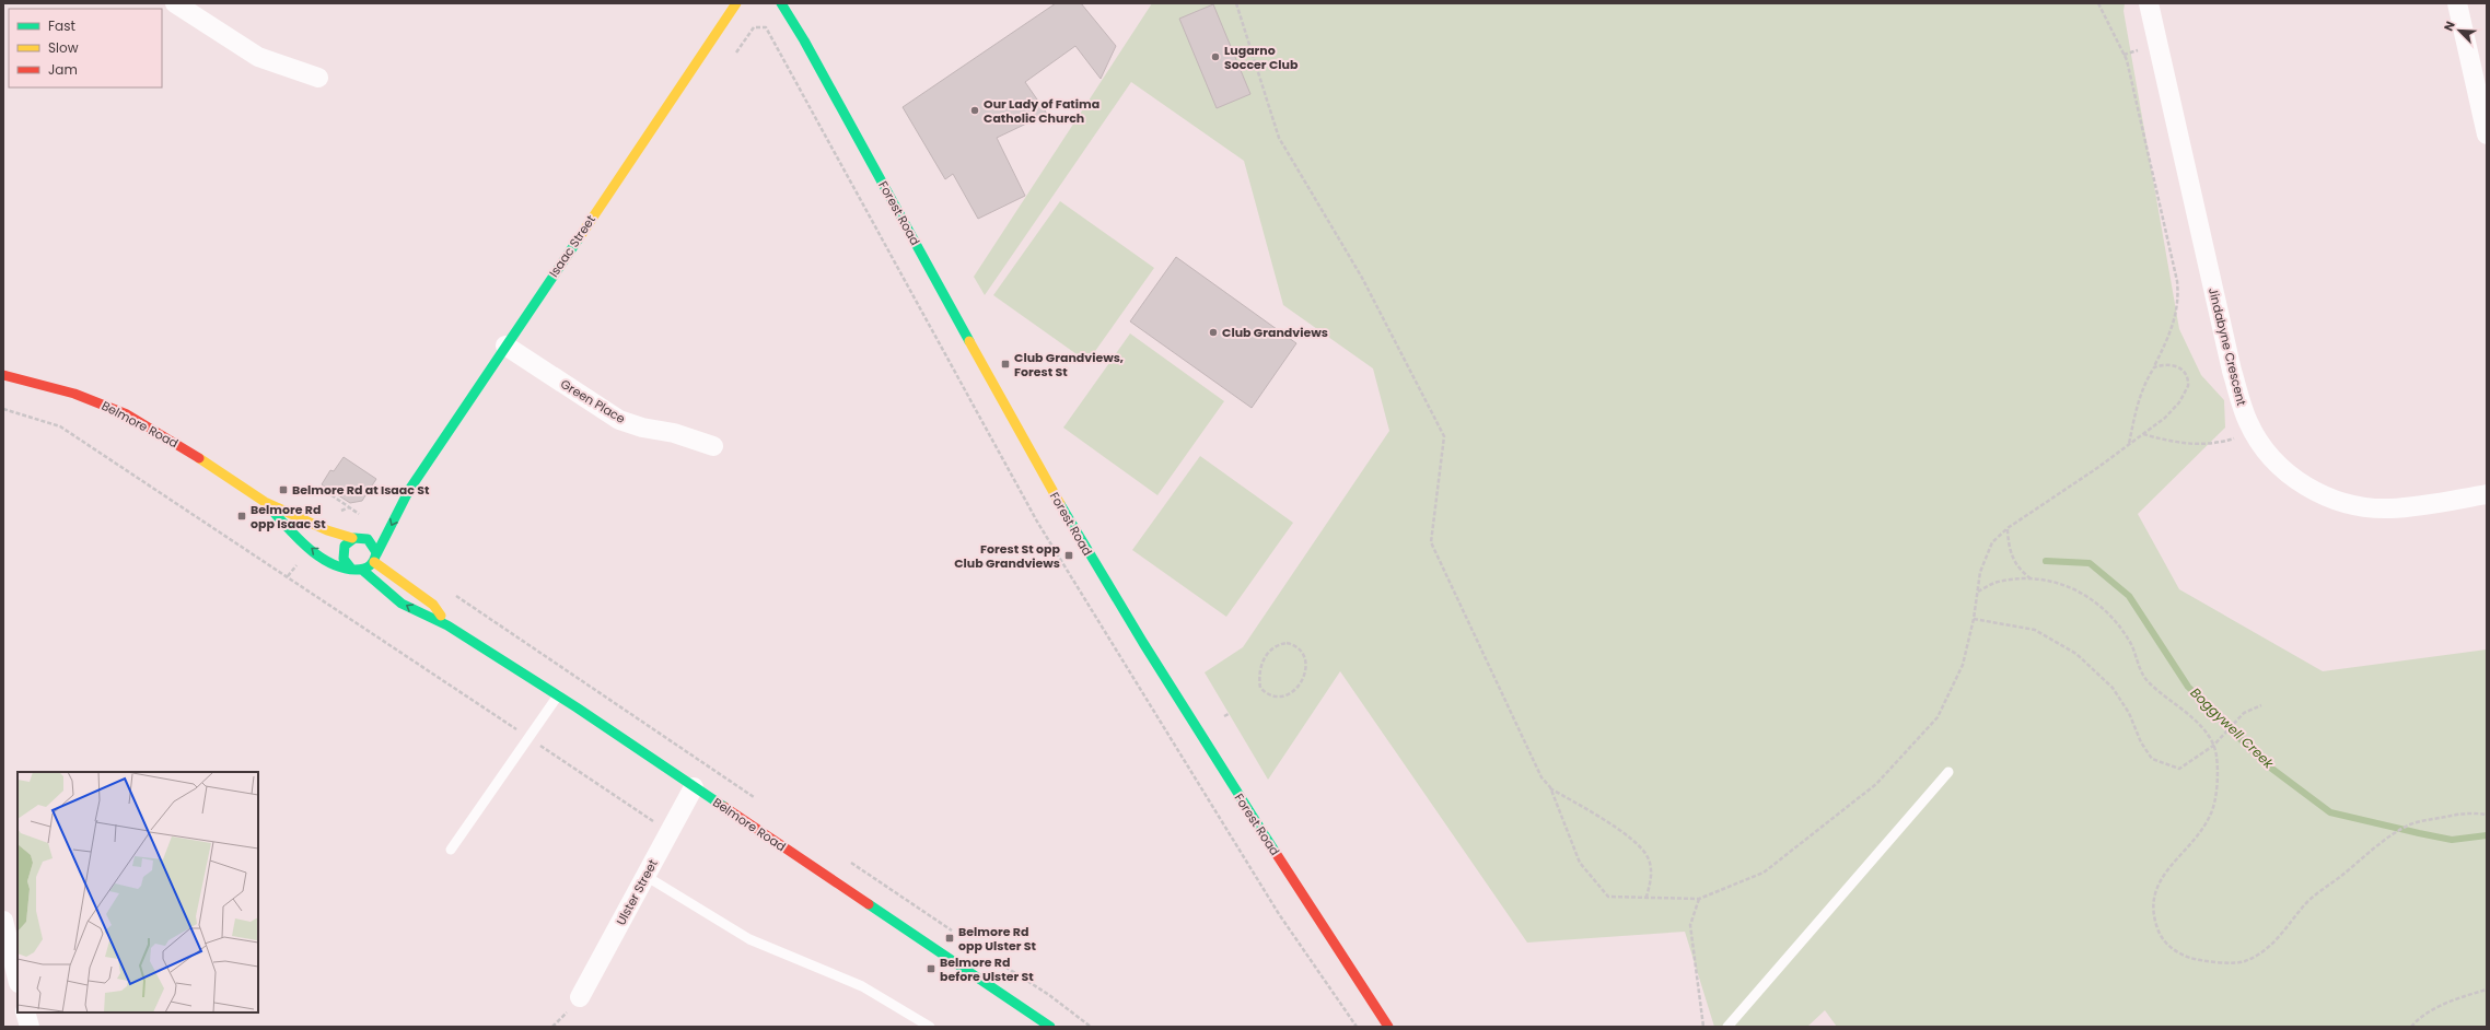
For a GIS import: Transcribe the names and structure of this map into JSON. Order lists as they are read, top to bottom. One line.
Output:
{"streets":{"street":["Forest Road","Isaac Street","Jindabyne Crescent","Green Place","Belmore Road","Ulster Street"]},"crossings":[["Isaac Street","Green Place"],["Isaac Street","Belmore Road"],["Belmore Road","Ulster Street"]],"water":["Boggywell Creek"],"places":{"other":["Lugarno Soccer Club","Our Lady of Fatima Catholic Church","Club Grandviews"],"transit":["Club Grandviews, Forest St","Belmore Rd at Isaac St","Belmore Rd opp Isaac St","Forest St opp Club Grandviews","Belmore Rd opp Ulster St","Belmore Rd before Ulster St"]},"legend":["Fast","Slow","Jam"],"north":"top left"}
